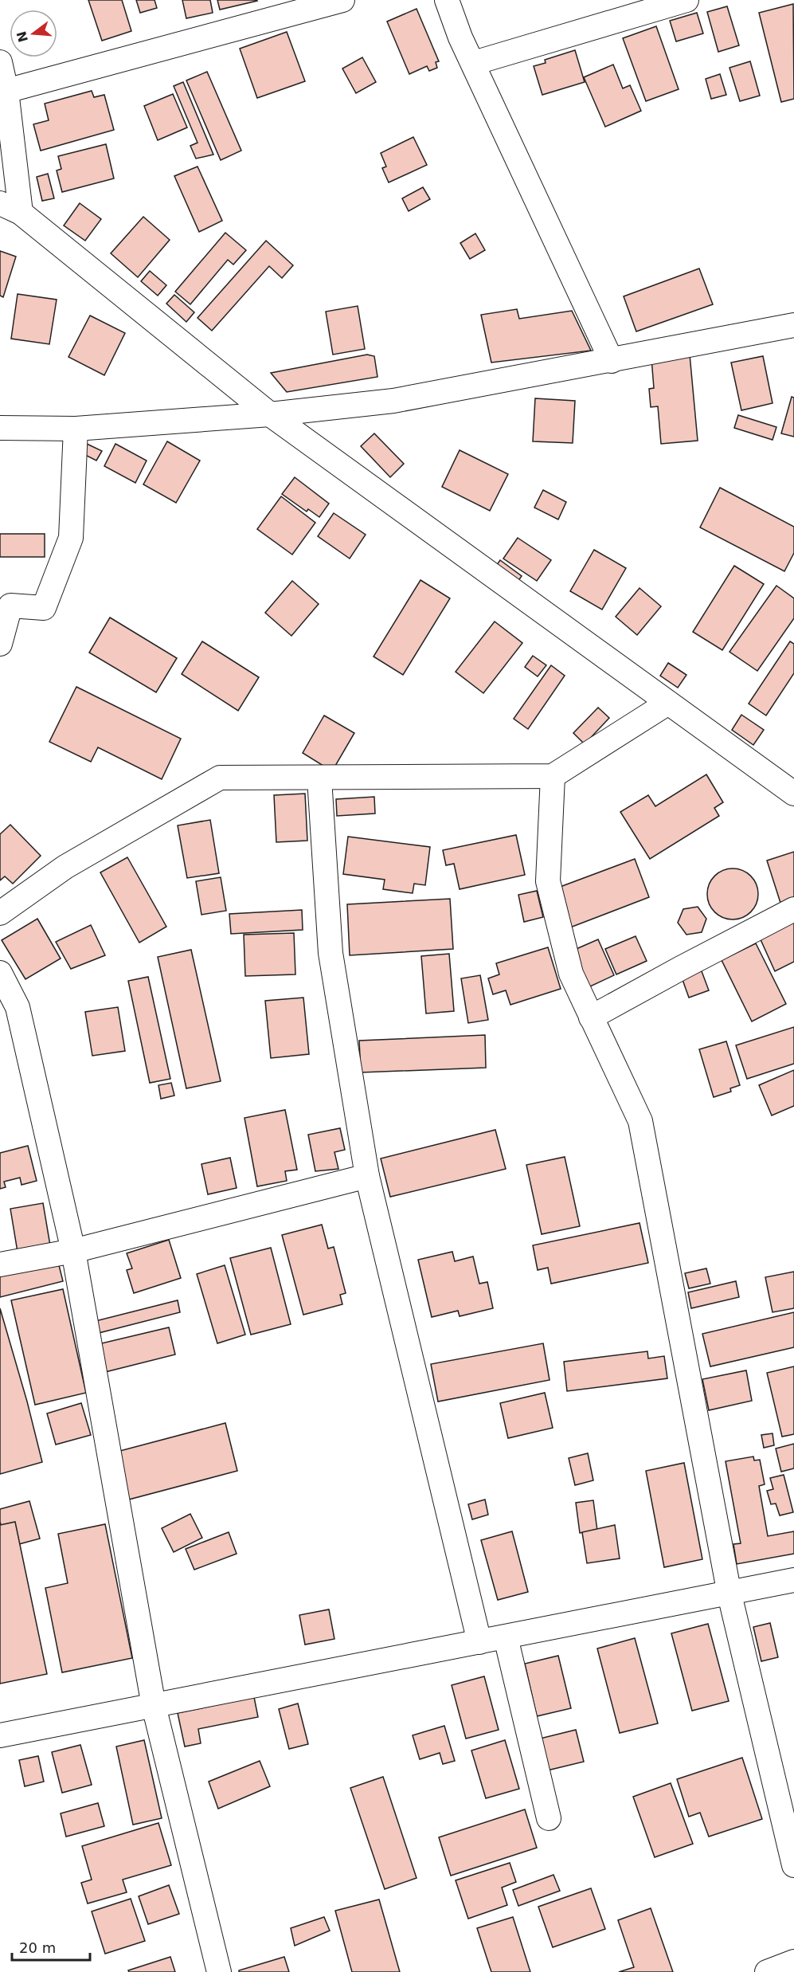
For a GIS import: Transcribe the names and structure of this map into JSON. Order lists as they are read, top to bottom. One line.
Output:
{"scale_bar":"20 m","north":"left"}
